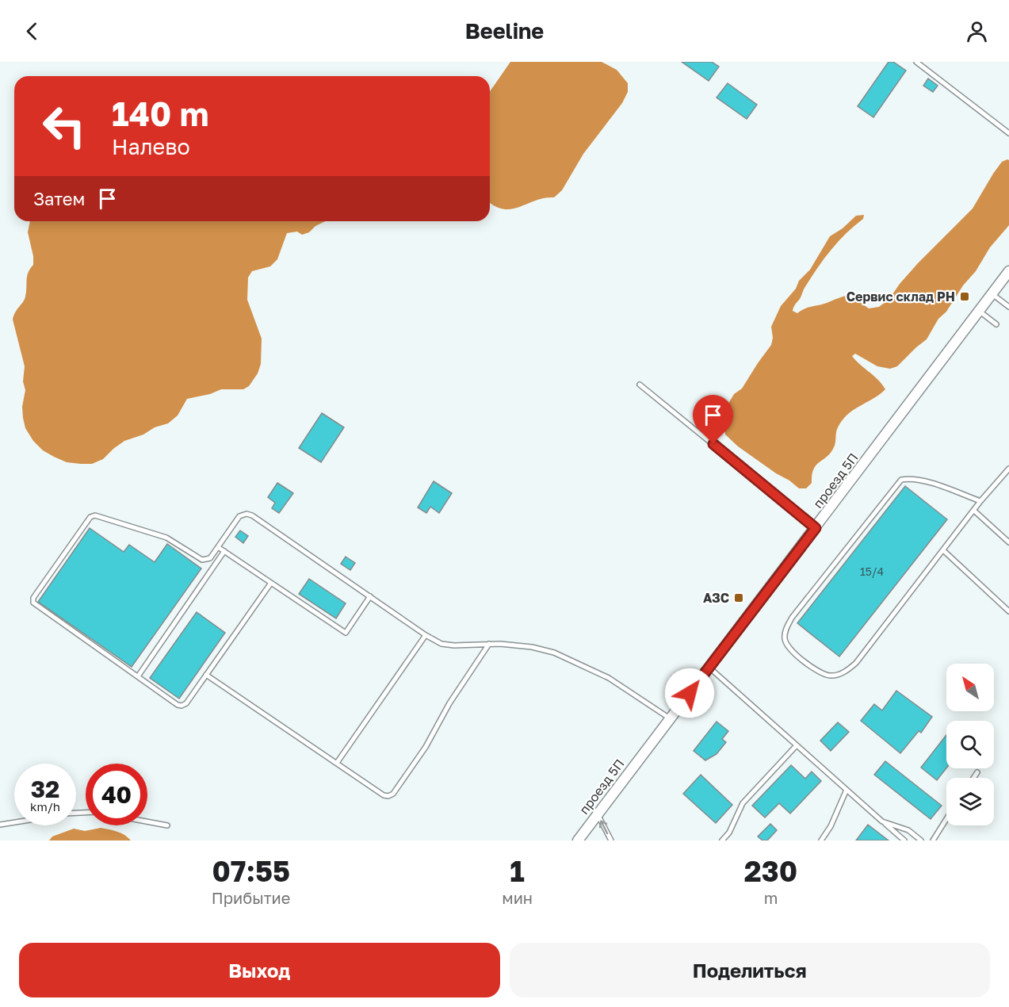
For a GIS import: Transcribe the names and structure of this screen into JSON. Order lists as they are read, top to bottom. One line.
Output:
{"streets":{"street":["проезд 5П"]},"places":{"transit":["Сервис склад РН","АЗС"]},"house_numbers":["15/4"],"north":"top left","page":{"header":"Beeline","turn":["140 m","Налево"],"then":"Затем","speed":"32 km/h","limit":"40","eta":["07:55","Прибытие","1","мин","230","m"],"buttons":["Выход","Поделиться"]}}
